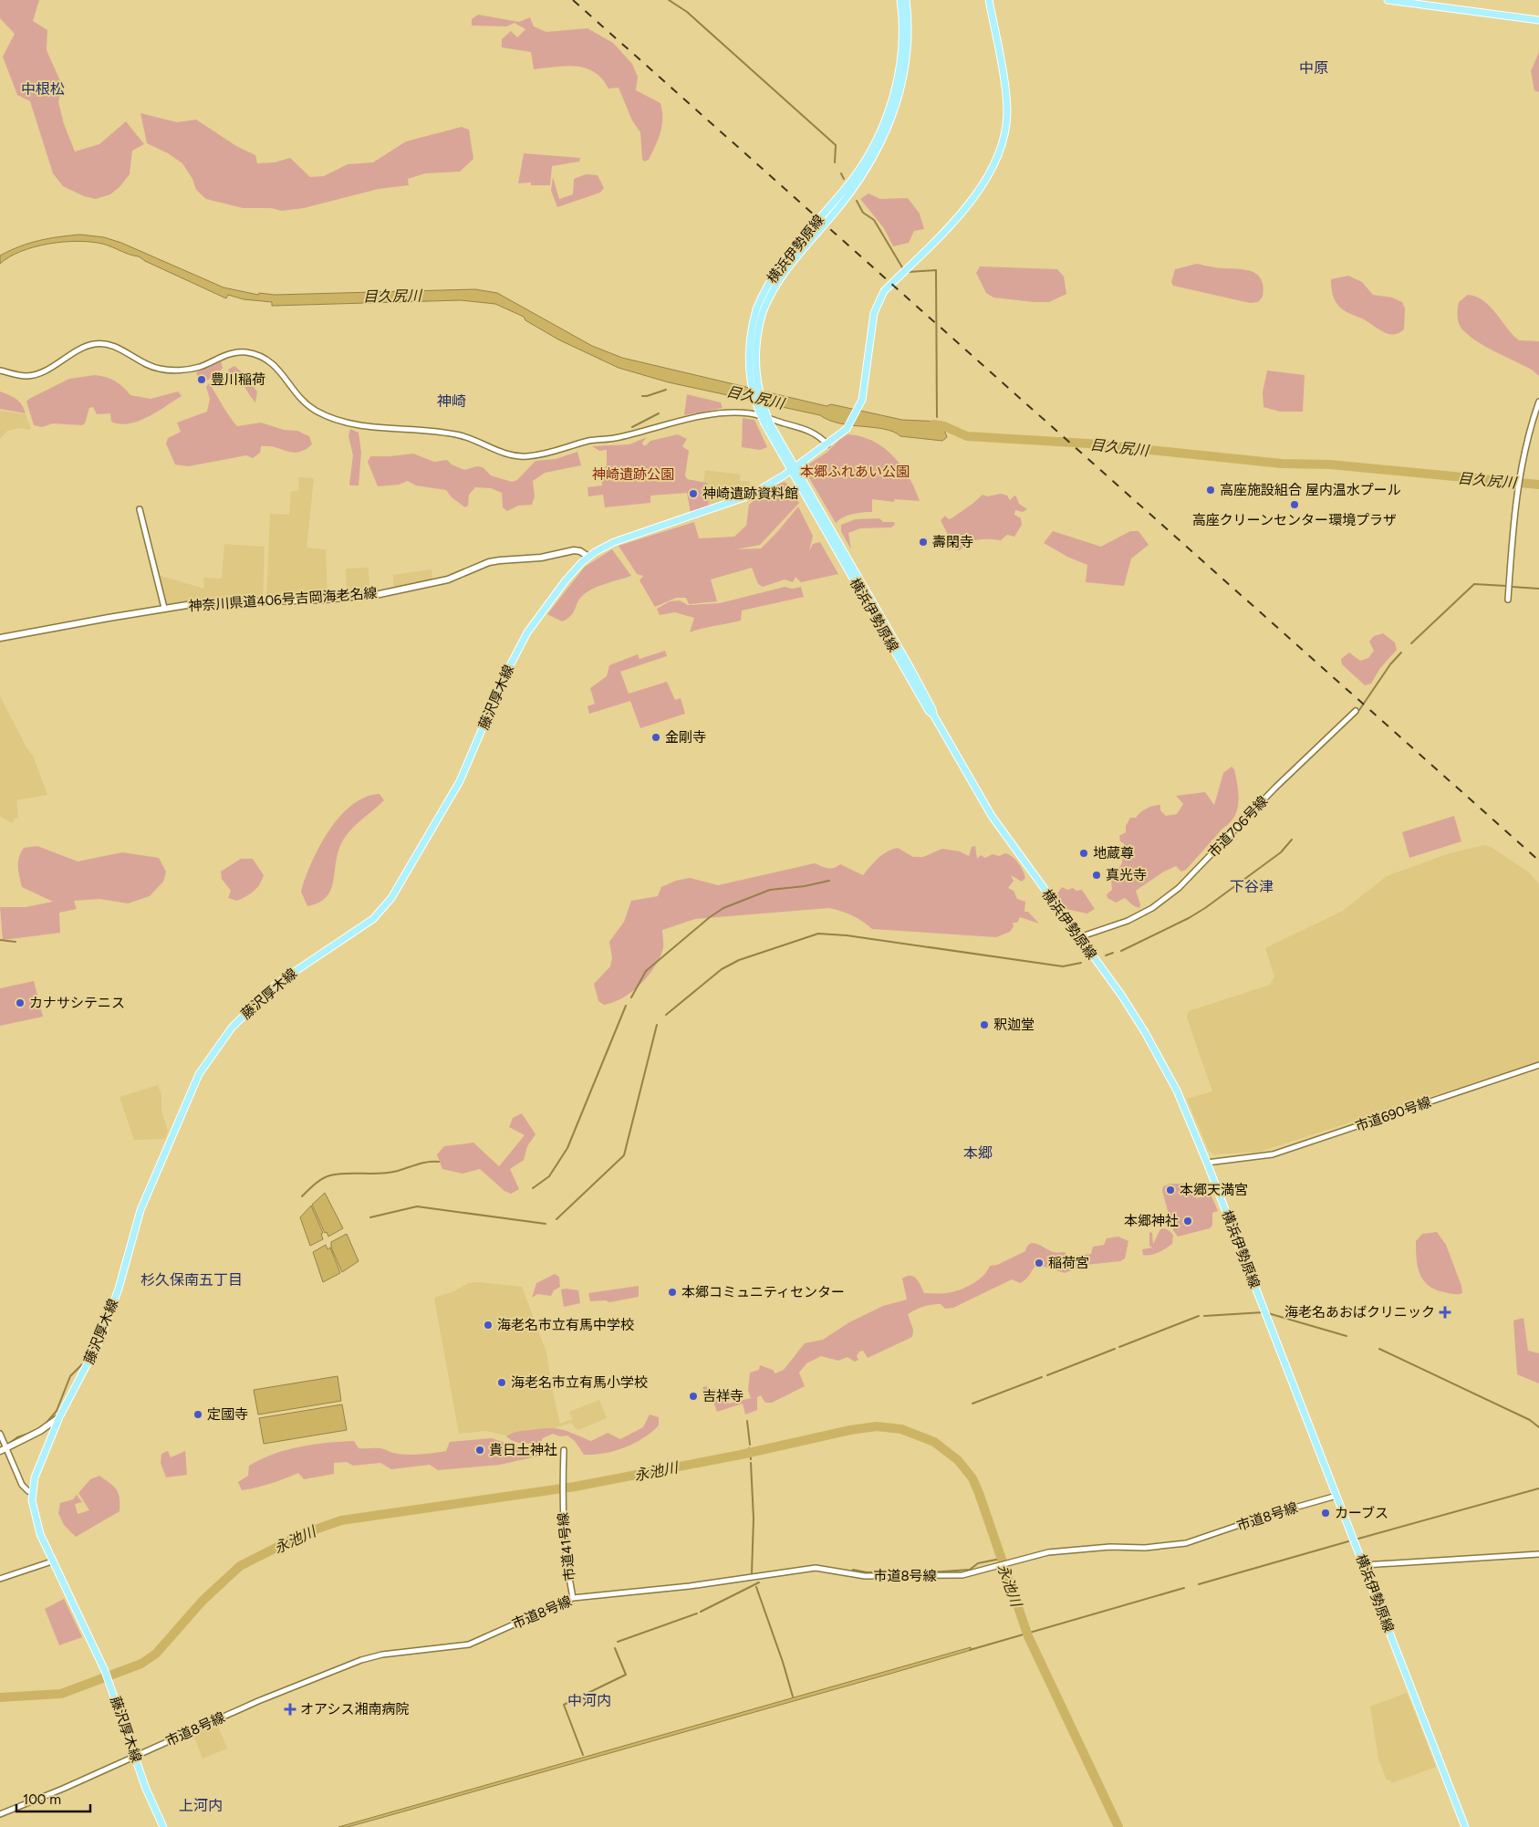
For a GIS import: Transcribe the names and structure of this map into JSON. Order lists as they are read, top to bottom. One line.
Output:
{"streets":{"main road":["横浜伊勢原線","神奈川県道406号吉岡海老名線","藤沢厚木線"],"street":["市道706号線","市道690号線","市道8号線","市道41号線"]},"crossings":[["横浜伊勢原線","藤沢厚木線"],["横浜伊勢原線","市道706号線"],["横浜伊勢原線","市道690号線"],["横浜伊勢原線","市道8号線"],["神奈川県道406号吉岡海老名線","藤沢厚木線"],["藤沢厚木線","市道8号線"],["市道8号線","市道41号線"]],"districts":["中原","中根松","神崎","下谷津","本郷","杉久保南五丁目","中河内","上河内"],"water":["目久尻川","永池川"],"parks":["本郷ふれあい公園","神崎遺跡公園"],"places":{"other":["豊川稲荷","高座施設組合 屋内温水プール","神崎遺跡資料館","高座クリーンセンター環境プラザ","壽閑寺","金剛寺","地蔵尊","真光寺","カナサシテニス","釈迦堂","本郷天満宮","本郷神社","稲荷宮","本郷コミュニティセンター","海老名市立有馬中学校","海老名市立有馬小学校","吉祥寺","定國寺","貴日土神社","カーブス"],"health":["海老名あおばクリニック","オアシス湘南病院"]},"scale_bar":"100 m"}
